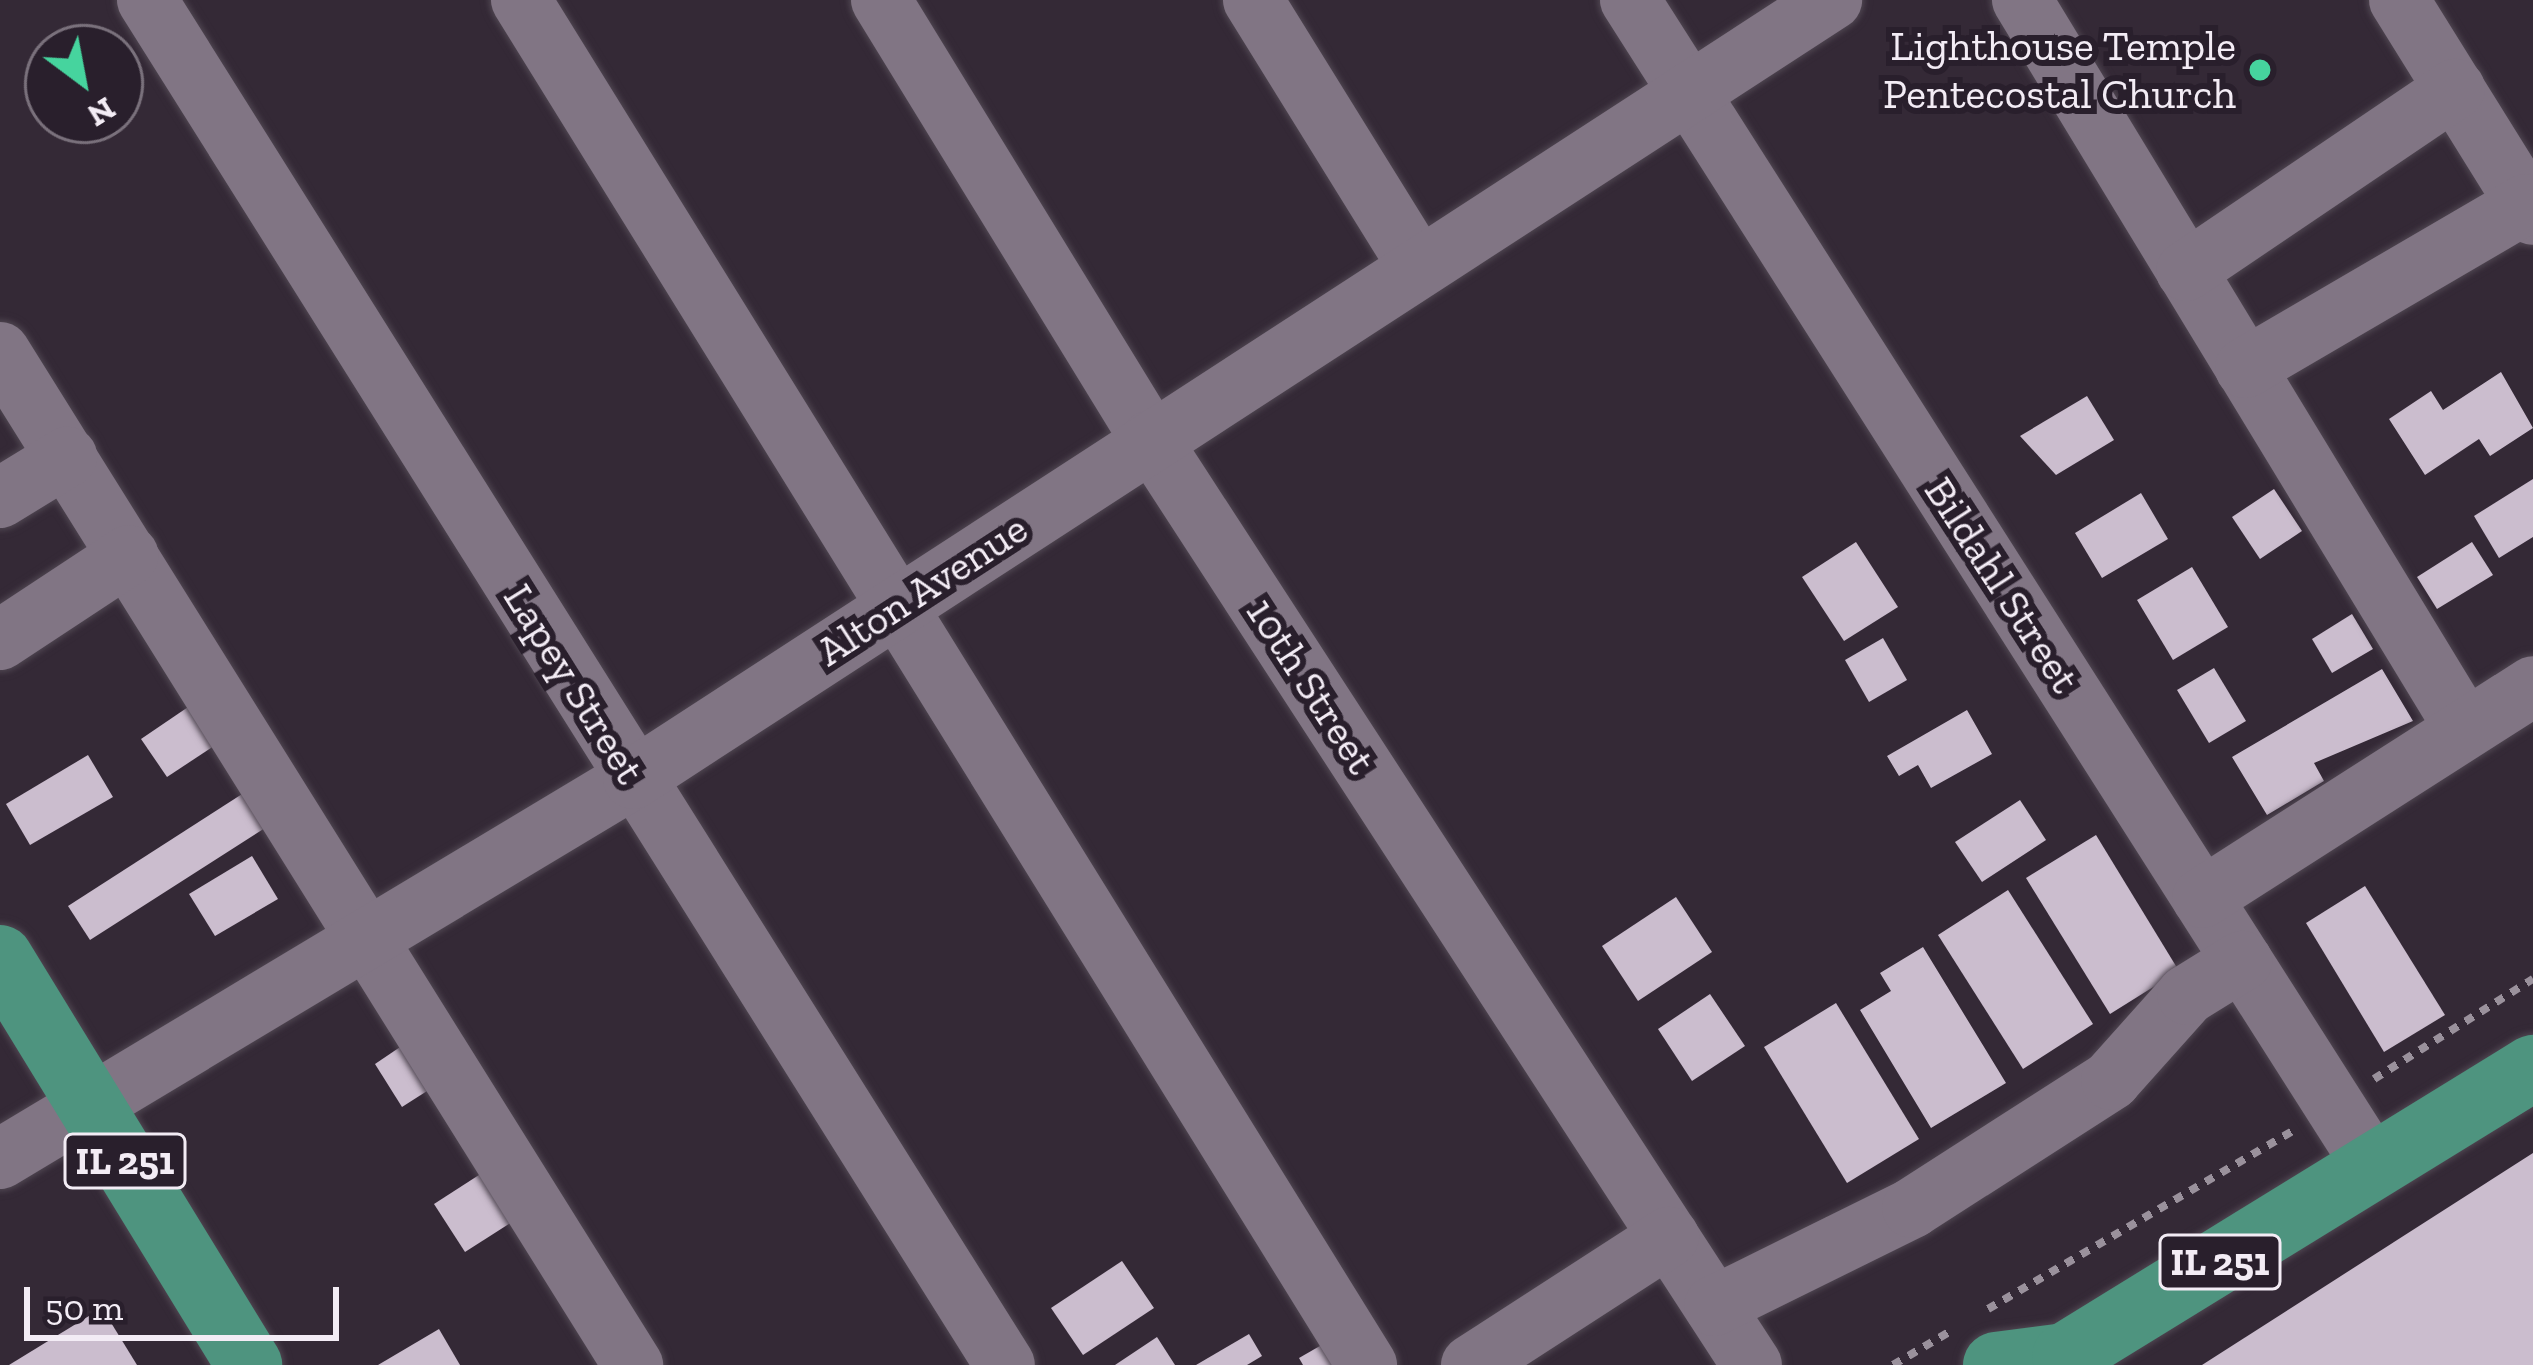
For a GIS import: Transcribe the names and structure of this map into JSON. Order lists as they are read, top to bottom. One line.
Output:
{"streets":{"main road":["IL 251"],"street":["Bildahl Street","Alton Avenue","Lapey Street","10th Street"]},"crossings":[["Bildahl Street","Alton Avenue"],["Bildahl Street","IL 251"],["Alton Avenue","Lapey Street"],["Alton Avenue","10th Street"],["Alton Avenue","IL 251"]],"places":["Lighthouse Temple Pentecostal Church"],"scale_bar":"50 m","north":"bottom right"}
